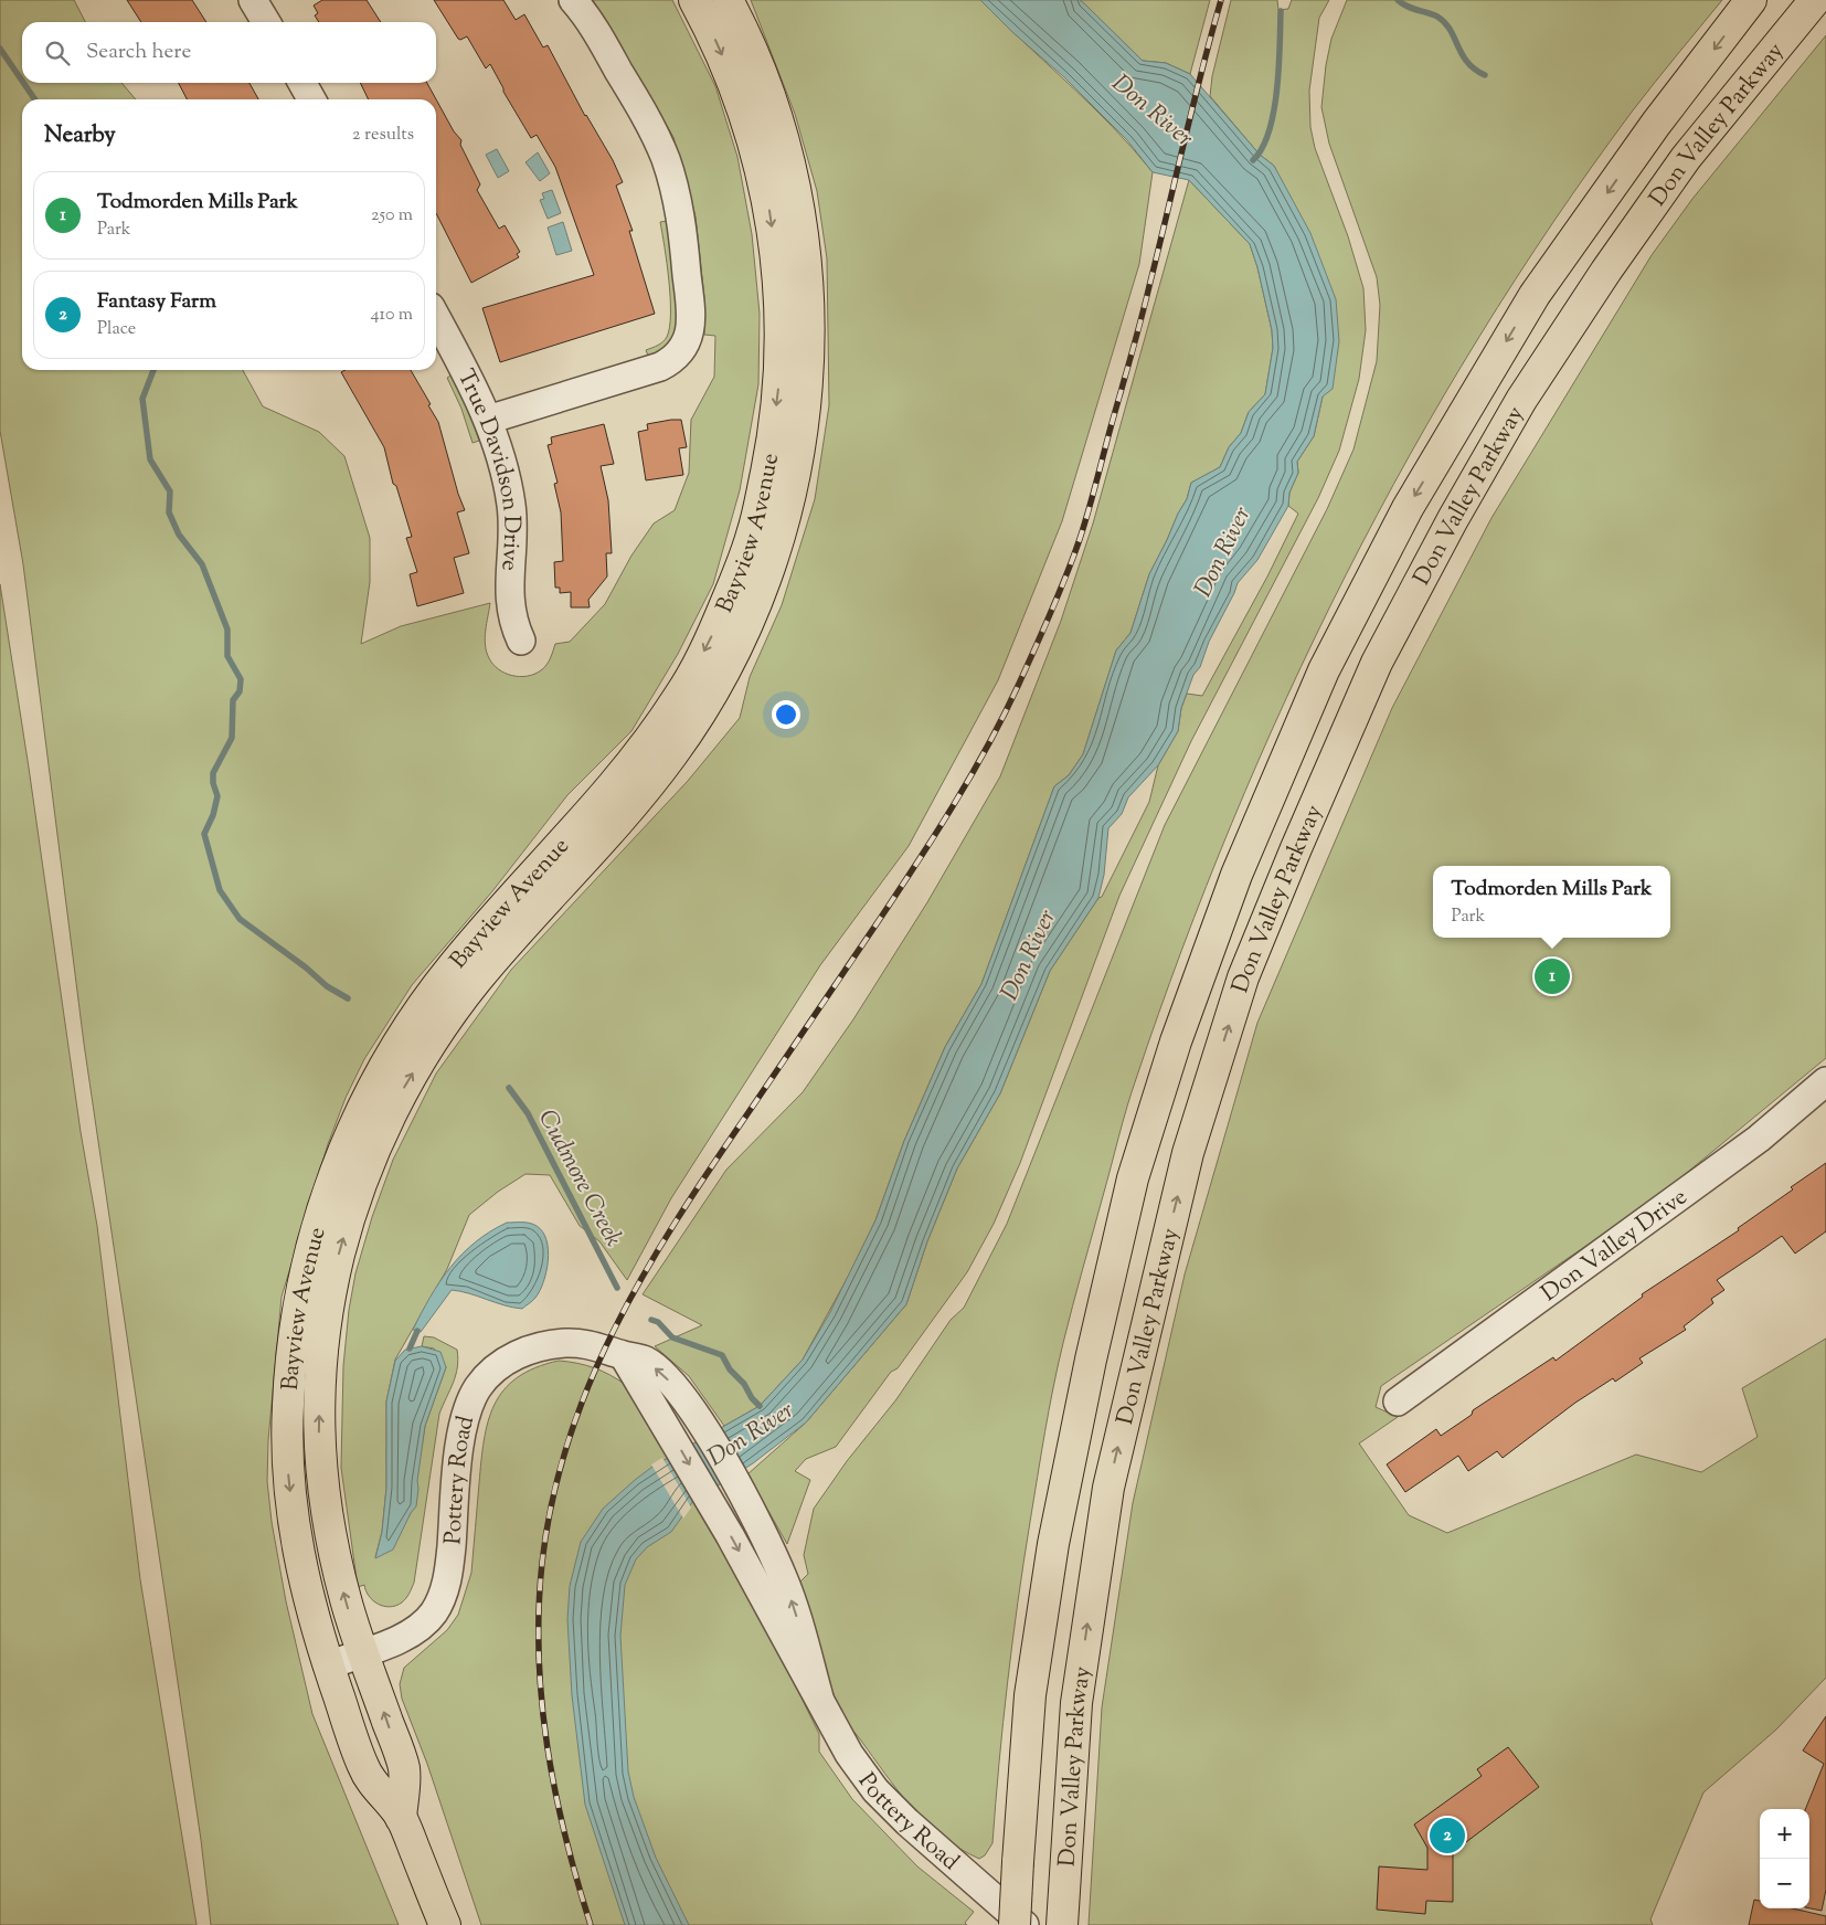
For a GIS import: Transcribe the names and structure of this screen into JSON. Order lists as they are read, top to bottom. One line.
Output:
{"streets":{"main road":["Don Valley Parkway","Bayview Avenue"],"street":["True Davidson Drive","Don Valley Drive","Pottery Road"]},"crossings":[["Bayview Avenue","Pottery Road"]],"water":["Don River","Cudmore Creek"],"page":{"search":"Search here","heading":["Nearby","2 results"],"list":[{"mark":"1","name":"Todmorden Mills Park","note":"Park","value":"250 m"},{"mark":"2","name":"Fantasy Farm","note":"Place","value":"410 m"}],"popup":["Todmorden Mills Park","Park"],"pins":["1","2"],"map_buttons":["+","−"]}}
